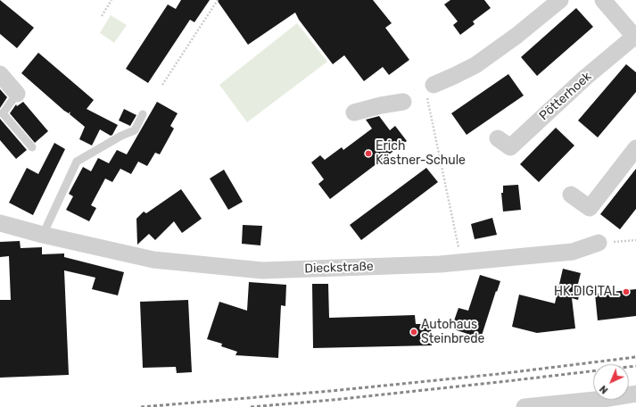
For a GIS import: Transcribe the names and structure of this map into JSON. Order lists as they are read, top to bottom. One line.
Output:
{"streets":{"street":["Pötterhoek","Dieckstraße"]},"places":["Erich Kästner-Schule","HK.DIGITAL","Autohaus Steinbrede"],"north":"bottom left"}
